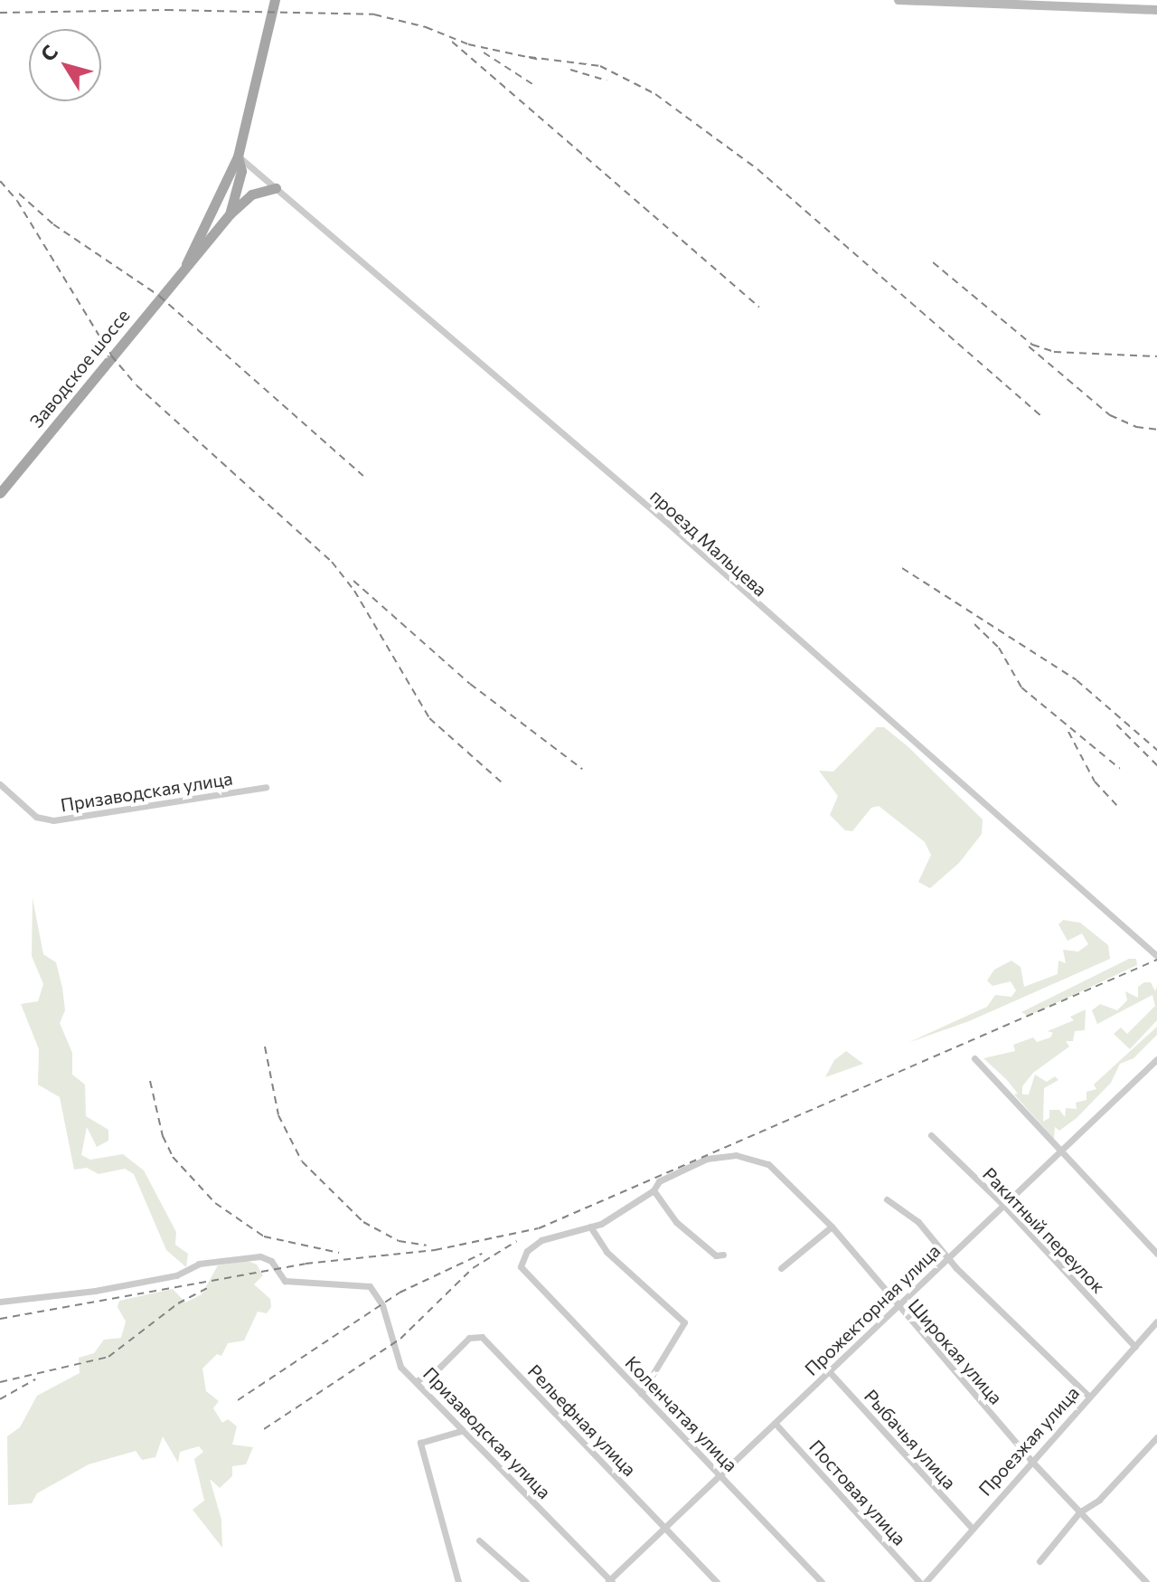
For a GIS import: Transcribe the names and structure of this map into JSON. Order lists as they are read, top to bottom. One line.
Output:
{"streets":{"main road":["Заводское шоссе"],"street":["проезд Мальцева","Призаводская улица","Ракитный переулок","Прожекторная улица","Широкая улица","Коленчатая улица","Рельефная улица","Рыбачья улица","Проезжая улица","Постовая улица"]},"crossings":[["Заводское шоссе","проезд Мальцева"],["Призаводская улица","Прожекторная улица"],["Призаводская улица","Рельефная улица"],["Ракитный переулок","Прожекторная улица"],["Ракитный переулок","Проезжая улица"],["Прожекторная улица","Широкая улица"],["Прожекторная улица","Коленчатая улица"],["Прожекторная улица","Рельефная улица"],["Прожекторная улица","Рыбачья улица"],["Прожекторная улица","Постовая улица"],["Широкая улица","Проезжая улица"],["Рыбачья улица","Проезжая улица"]],"north":"top left"}
